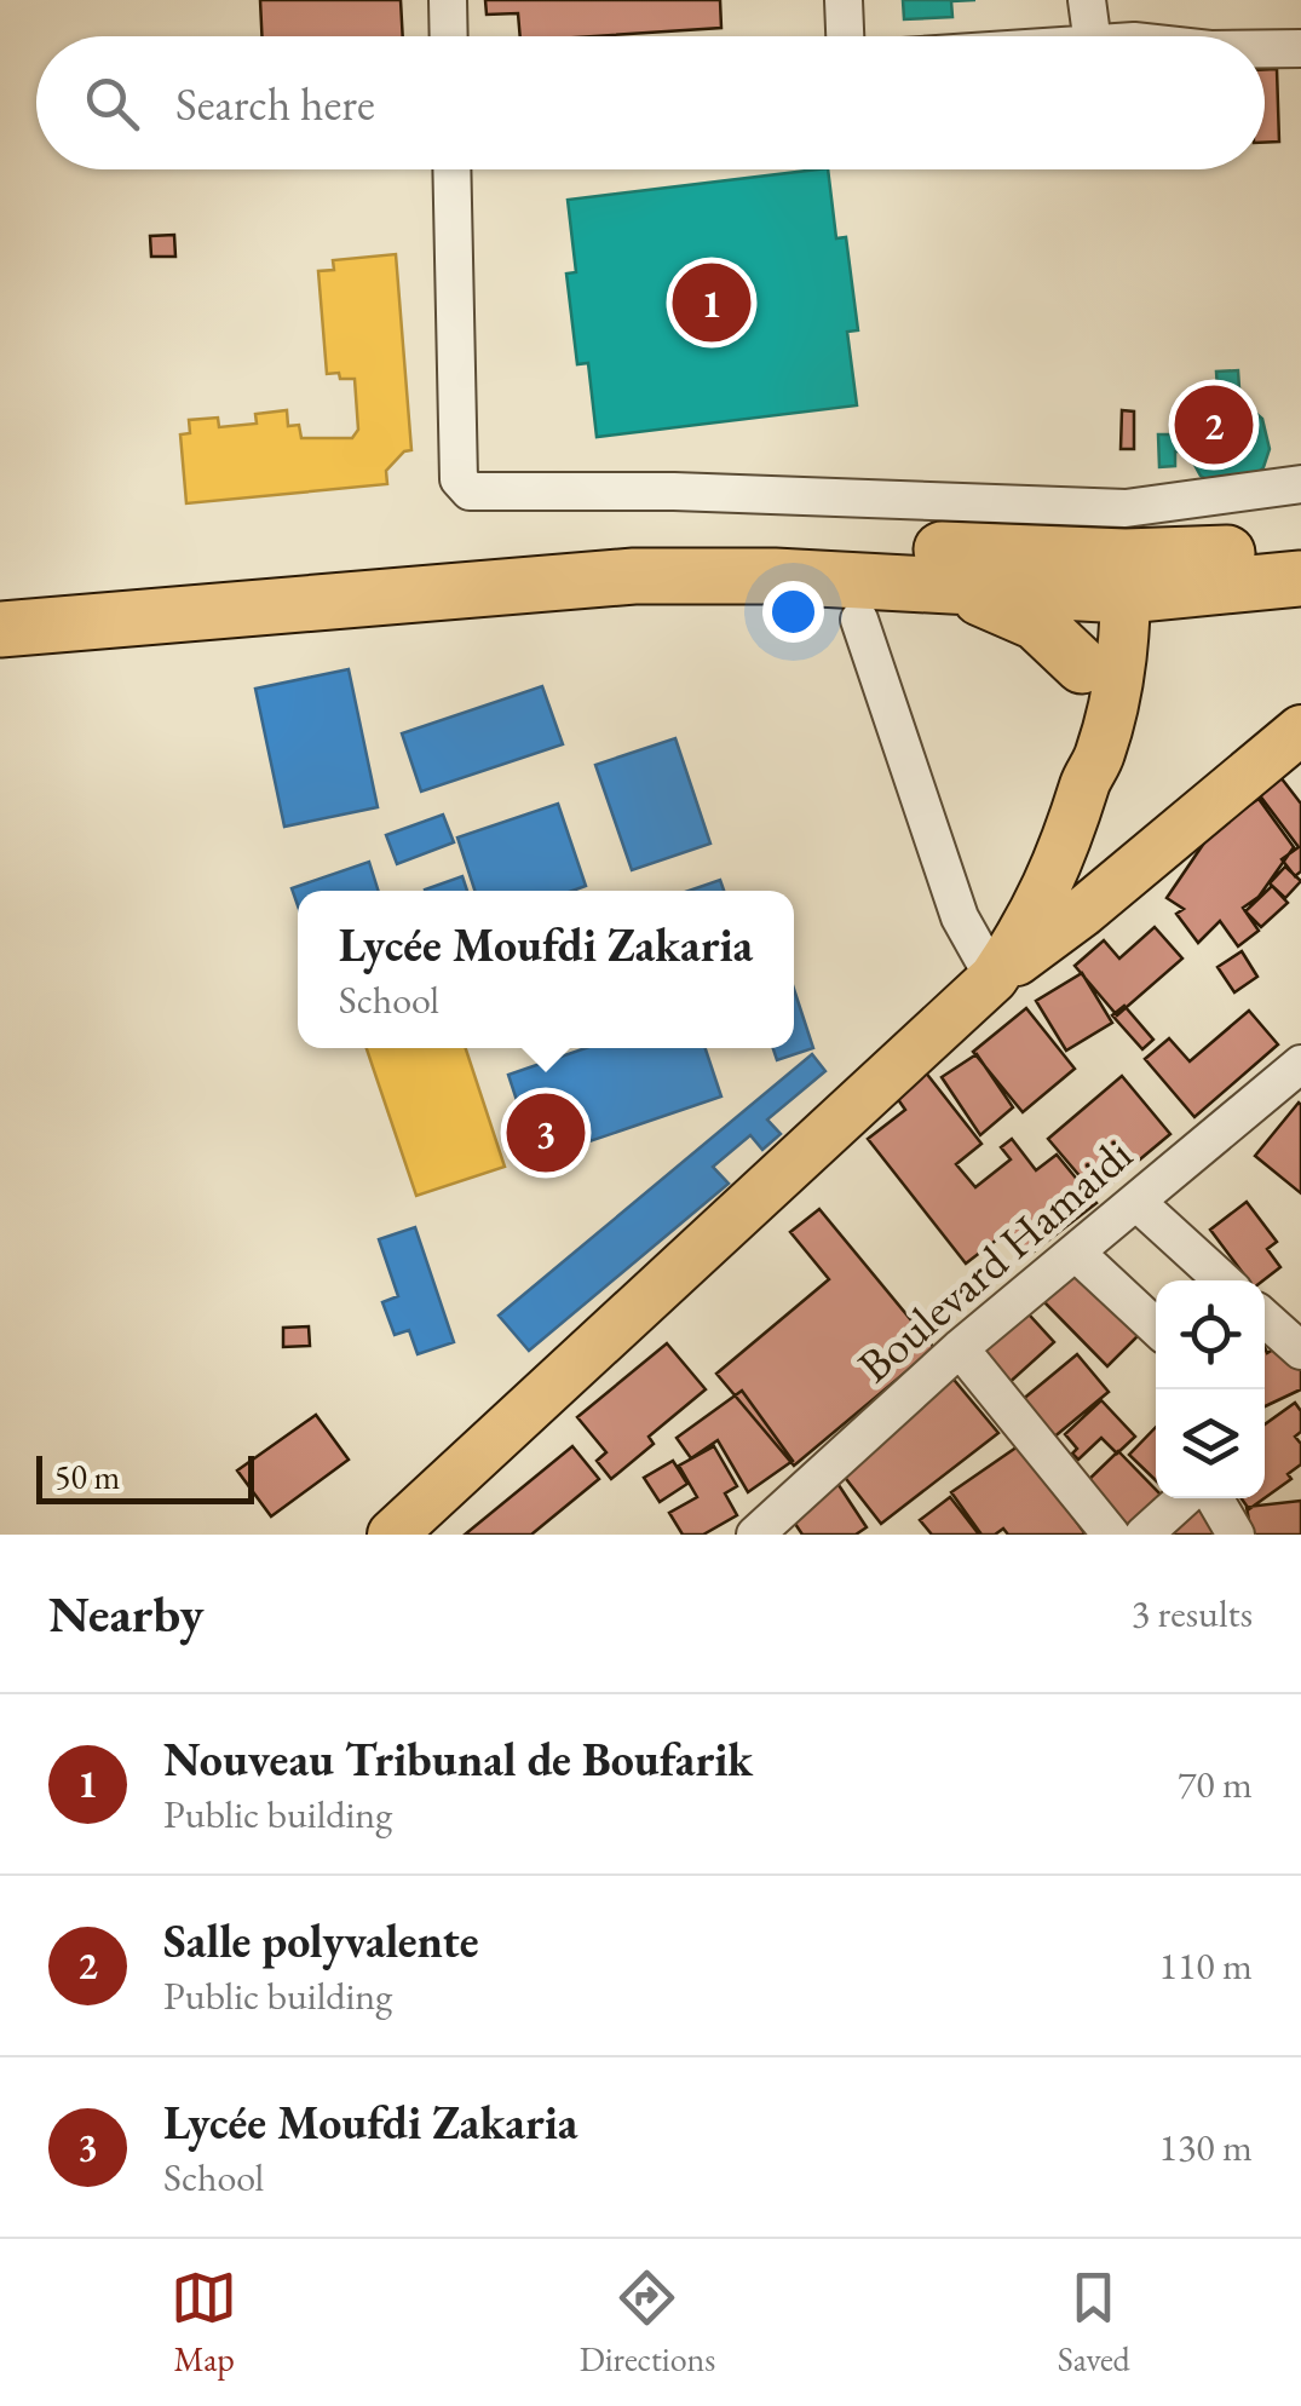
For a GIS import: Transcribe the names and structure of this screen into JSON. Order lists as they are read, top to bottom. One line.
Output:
{"streets":{"street":["Boulevard Hamaidi"]},"scale_bar":"50 m","page":{"search":"Search here","pins":["1","2","3"],"popup":["Lycée Moufdi Zakaria","School"],"scale":"50 m","heading":["Nearby","3 results"],"list":[{"mark":"1","name":"Nouveau Tribunal de Boufarik","note":"Public building","value":"70 m"},{"mark":"2","name":"Salle polyvalente","note":"Public building","value":"110 m"},{"mark":"3","name":"Lycée Moufdi Zakaria","note":"School","value":"130 m"}],"nav":["Map","Directions","Saved"]}}
